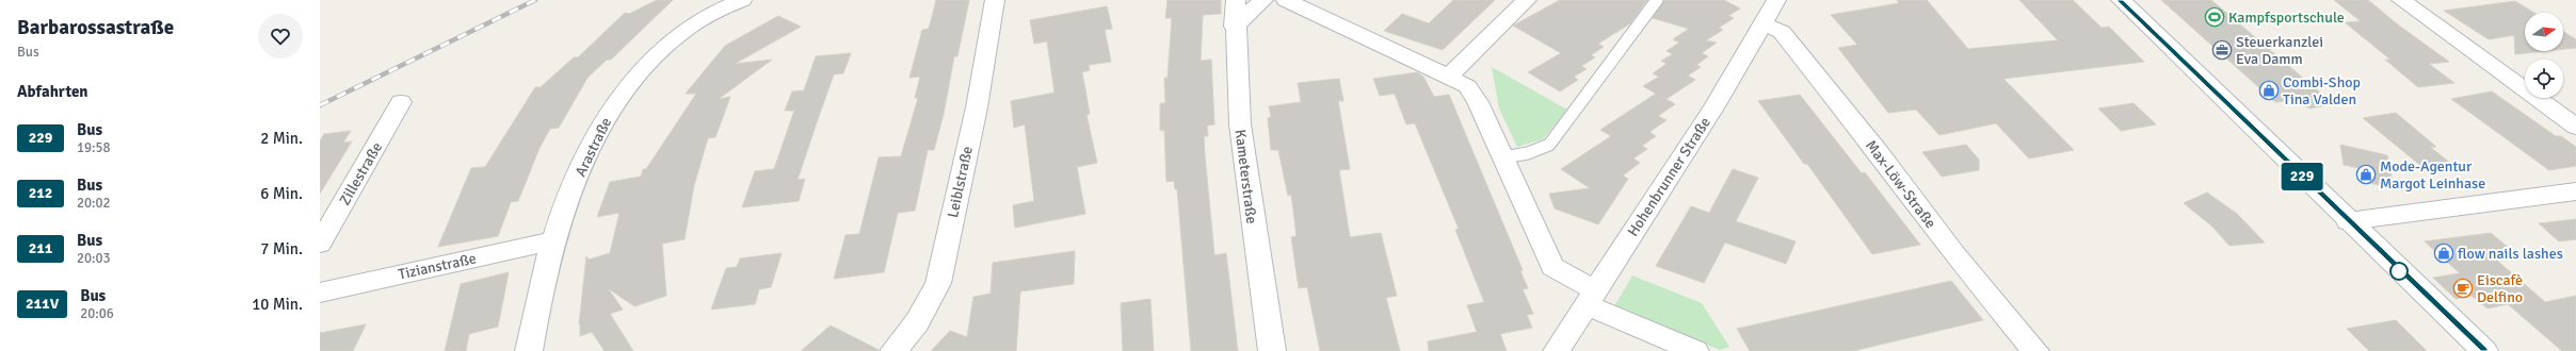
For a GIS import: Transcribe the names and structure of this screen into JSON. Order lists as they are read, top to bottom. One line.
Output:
{"streets":{"street":["Arastraße","Zillestraße","Kameterstraße","Hohenbrunner Straße","Leiblstraße","Max-Löw-Straße","Tizianstraße"]},"crossings":[["Arastraße","Tizianstraße"],["Hohenbrunner Straße","Max-Löw-Straße"]],"places":{"sports":["Kampfsportschule"],"office":["Steuerkanzlei Eva Damm"],"shop":["Combi-Shop Tina Valden","Mode-Agentur Margot Leinhase","flow nails lashes"],"cafe":["Eiscafè Delfino"]},"lines":["bus line 229"],"north":"right","page":{"heading":[["Barbarossastraße","Bus"],"Abfahrten"],"on_map":"229","list":[{"mark":"229","name":"Bus","note":"19:58","value":"2 Min."},{"mark":"212","name":"Bus","note":"20:02","value":"6 Min."},{"mark":"211","name":"Bus","note":"20:03","value":"7 Min."},{"mark":"211V","name":"Bus","note":"20:06","value":"10 Min."}]}}
